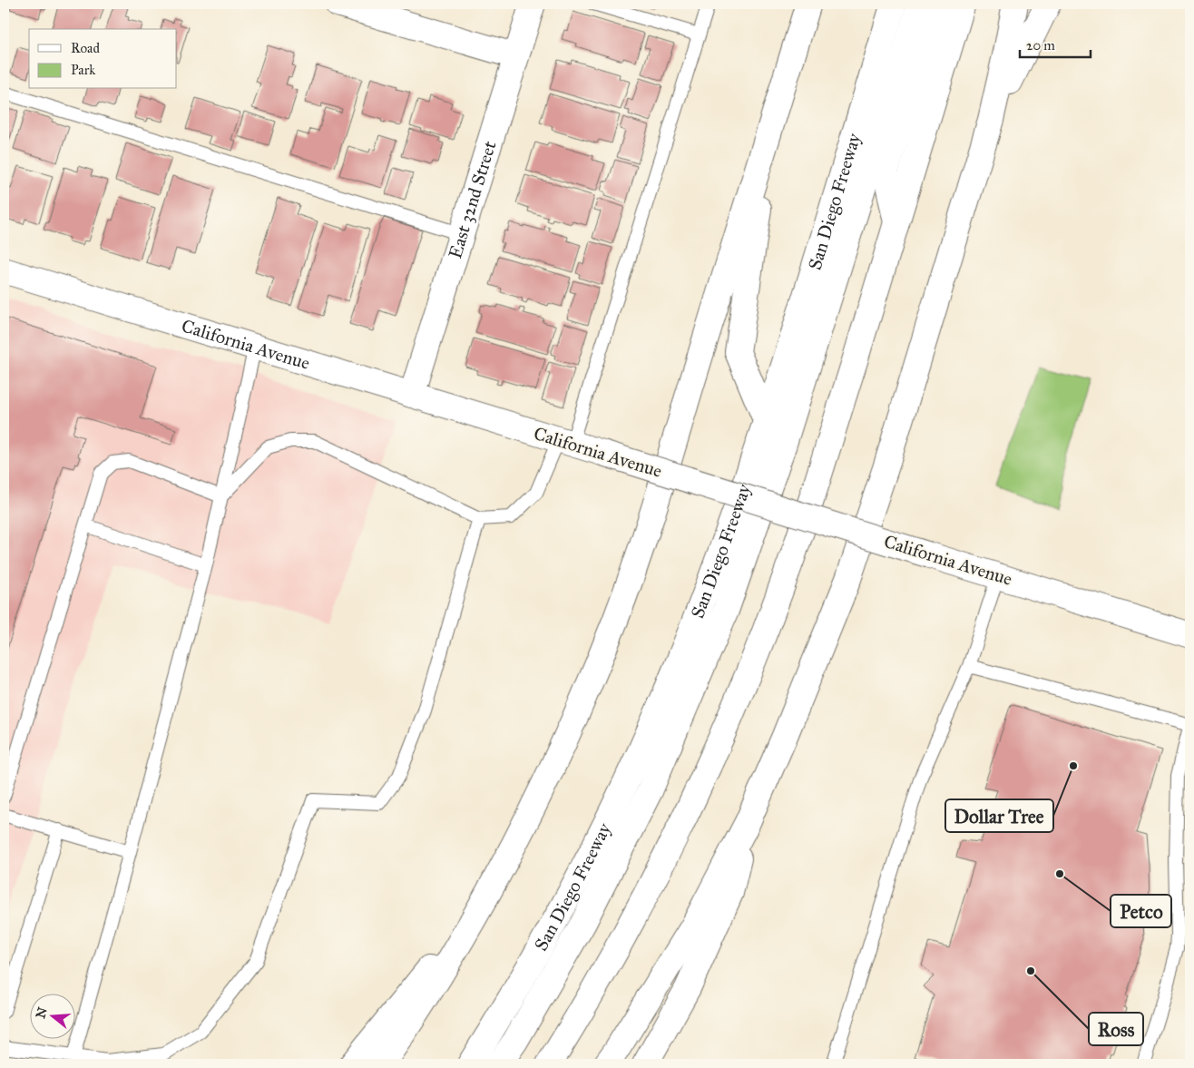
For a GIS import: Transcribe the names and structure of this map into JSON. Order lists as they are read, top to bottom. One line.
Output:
{"streets":{"main road":["East 32nd Street","San Diego Freeway","California Avenue"]},"crossings":[["East 32nd Street","California Avenue"]],"places":["Dollar Tree","Petco","Ross"],"legend":["Road","Park"],"scale_bar":"20 m","north":"left"}
